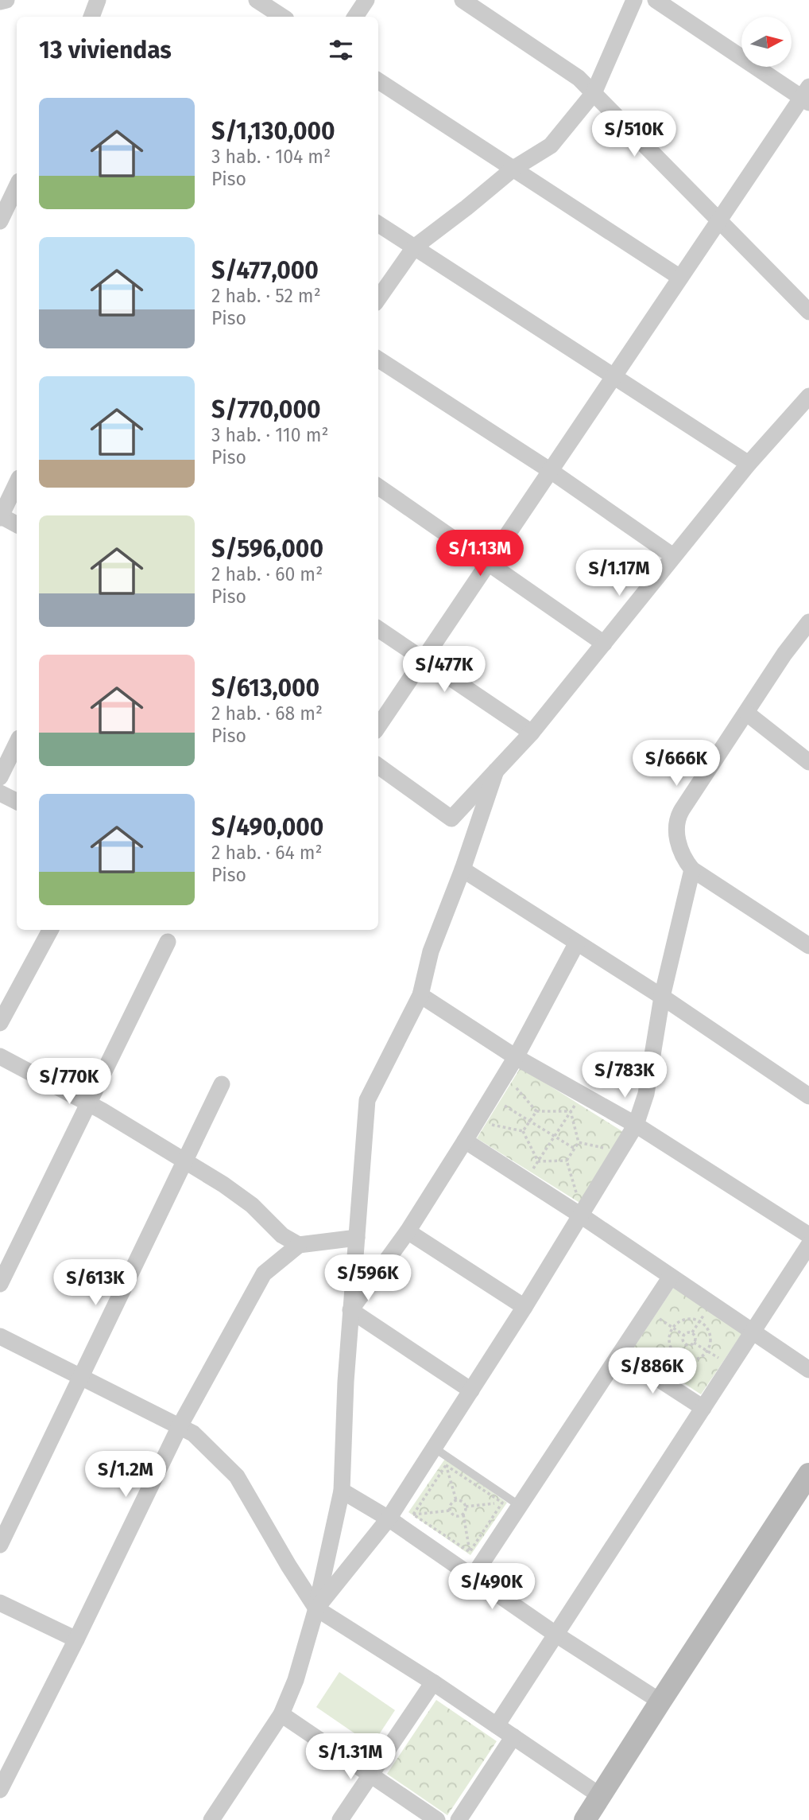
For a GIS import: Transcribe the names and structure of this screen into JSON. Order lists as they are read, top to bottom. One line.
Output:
{"north":"right","page":{"heading":"13 viviendas","list":[{"name":"S/1,130,000","note":"3 hab. · 104 m² · Piso"},{"name":"S/477,000","note":"2 hab. · 52 m² · Piso"},{"name":"S/770,000","note":"3 hab. · 110 m² · Piso"},{"name":"S/596,000","note":"2 hab. · 60 m² · Piso"},{"name":"S/613,000","note":"2 hab. · 68 m² · Piso"},{"name":"S/490,000","note":"2 hab. · 64 m² · Piso"}],"price":["S/510K","S/1.13M","S/1.17M","S/477K","S/666K","S/783K","S/770K","S/596K","S/613K","S/886K","S/1.2M","S/490K","S/1.31M"]}}
